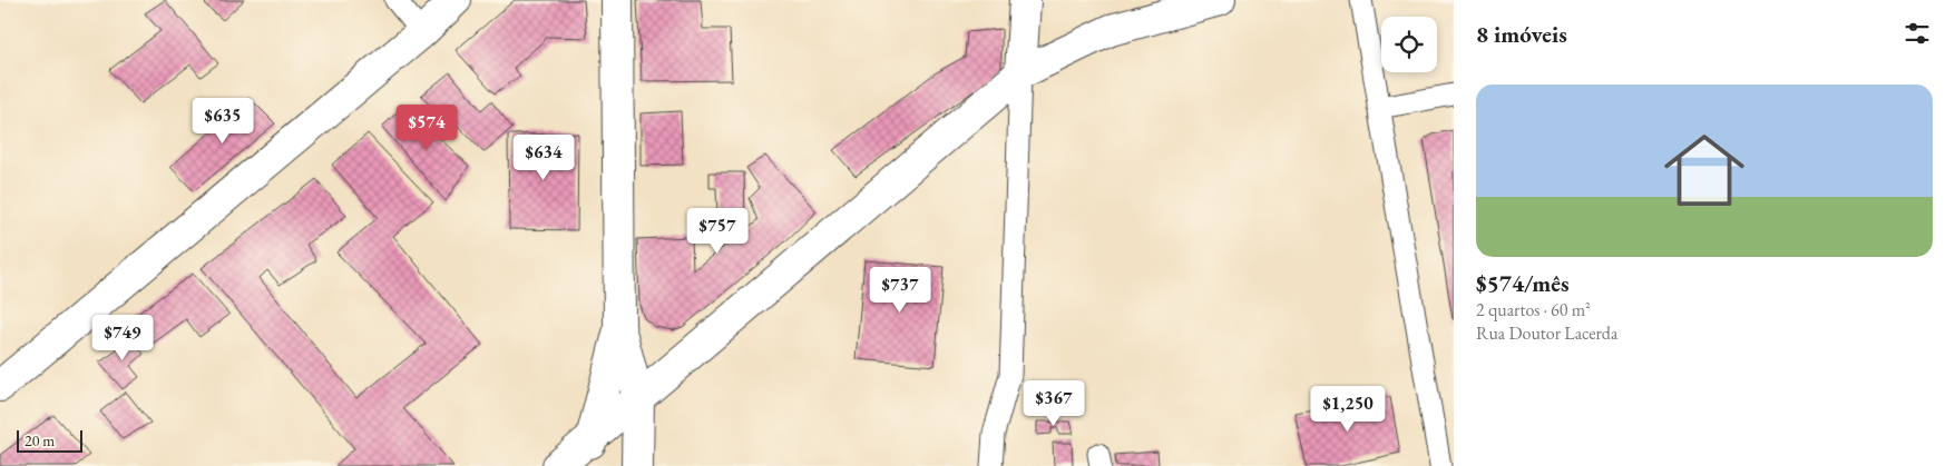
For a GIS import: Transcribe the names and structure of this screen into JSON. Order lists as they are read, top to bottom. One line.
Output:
{"scale_bar":"20 m","page":{"heading":"8 imóveis","list":[{"name":"$574/mês","note":"2 quartos · 60 m² · Rua Doutor Lacerda"}],"price":["$635","$574","$634","$757","$737","$749","$367","$1,250"],"scale":"20 m"}}
